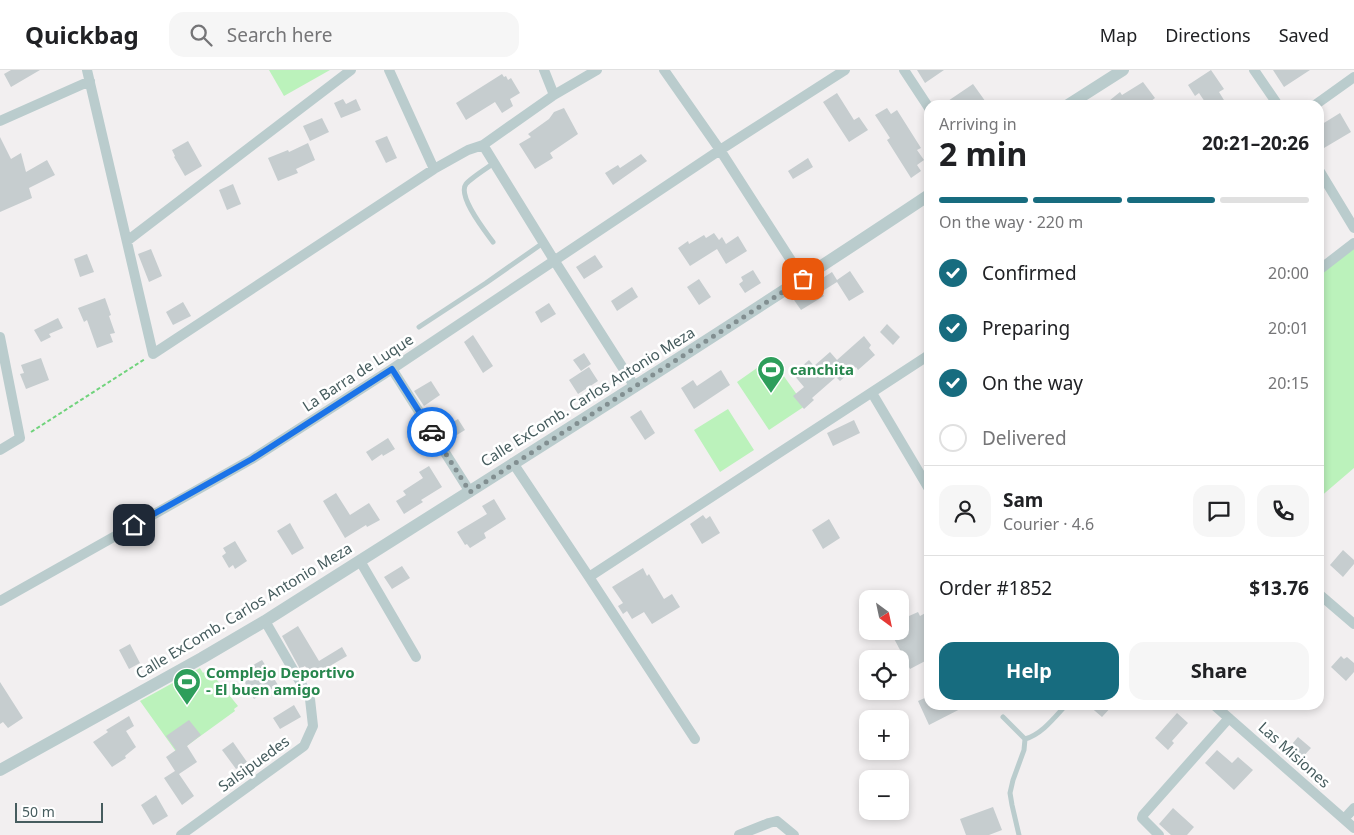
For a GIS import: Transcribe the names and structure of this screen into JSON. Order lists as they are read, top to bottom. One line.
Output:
{"streets":{"street":["La Barra de Luque","Calle ExComb. Carlos Antonio Meza","Las Misiones","Salsipuedes"]},"crossings":[["Calle ExComb. Carlos Antonio Meza","Salsipuedes"]],"places":{"sports":["canchita","Complejo Deportivo - El buen amigo"]},"scale_bar":"50 m","north":"bottom right","page":{"header":"Quickbag","search":"Search here","nav":["Map","Directions","Saved"],"heading":["2 min","Arriving in","20:21–20:26"],"panel":["Sam","Courier · 4.6","Order #1852","$13.76"],"bar":"On the way · 220 m","list":[["Confirmed","20:00"],["Preparing","20:01"],["On the way","20:15"],"Delivered"],"map_buttons":["+","−"],"buttons":["Help","Share"],"scale":"50 m"}}
